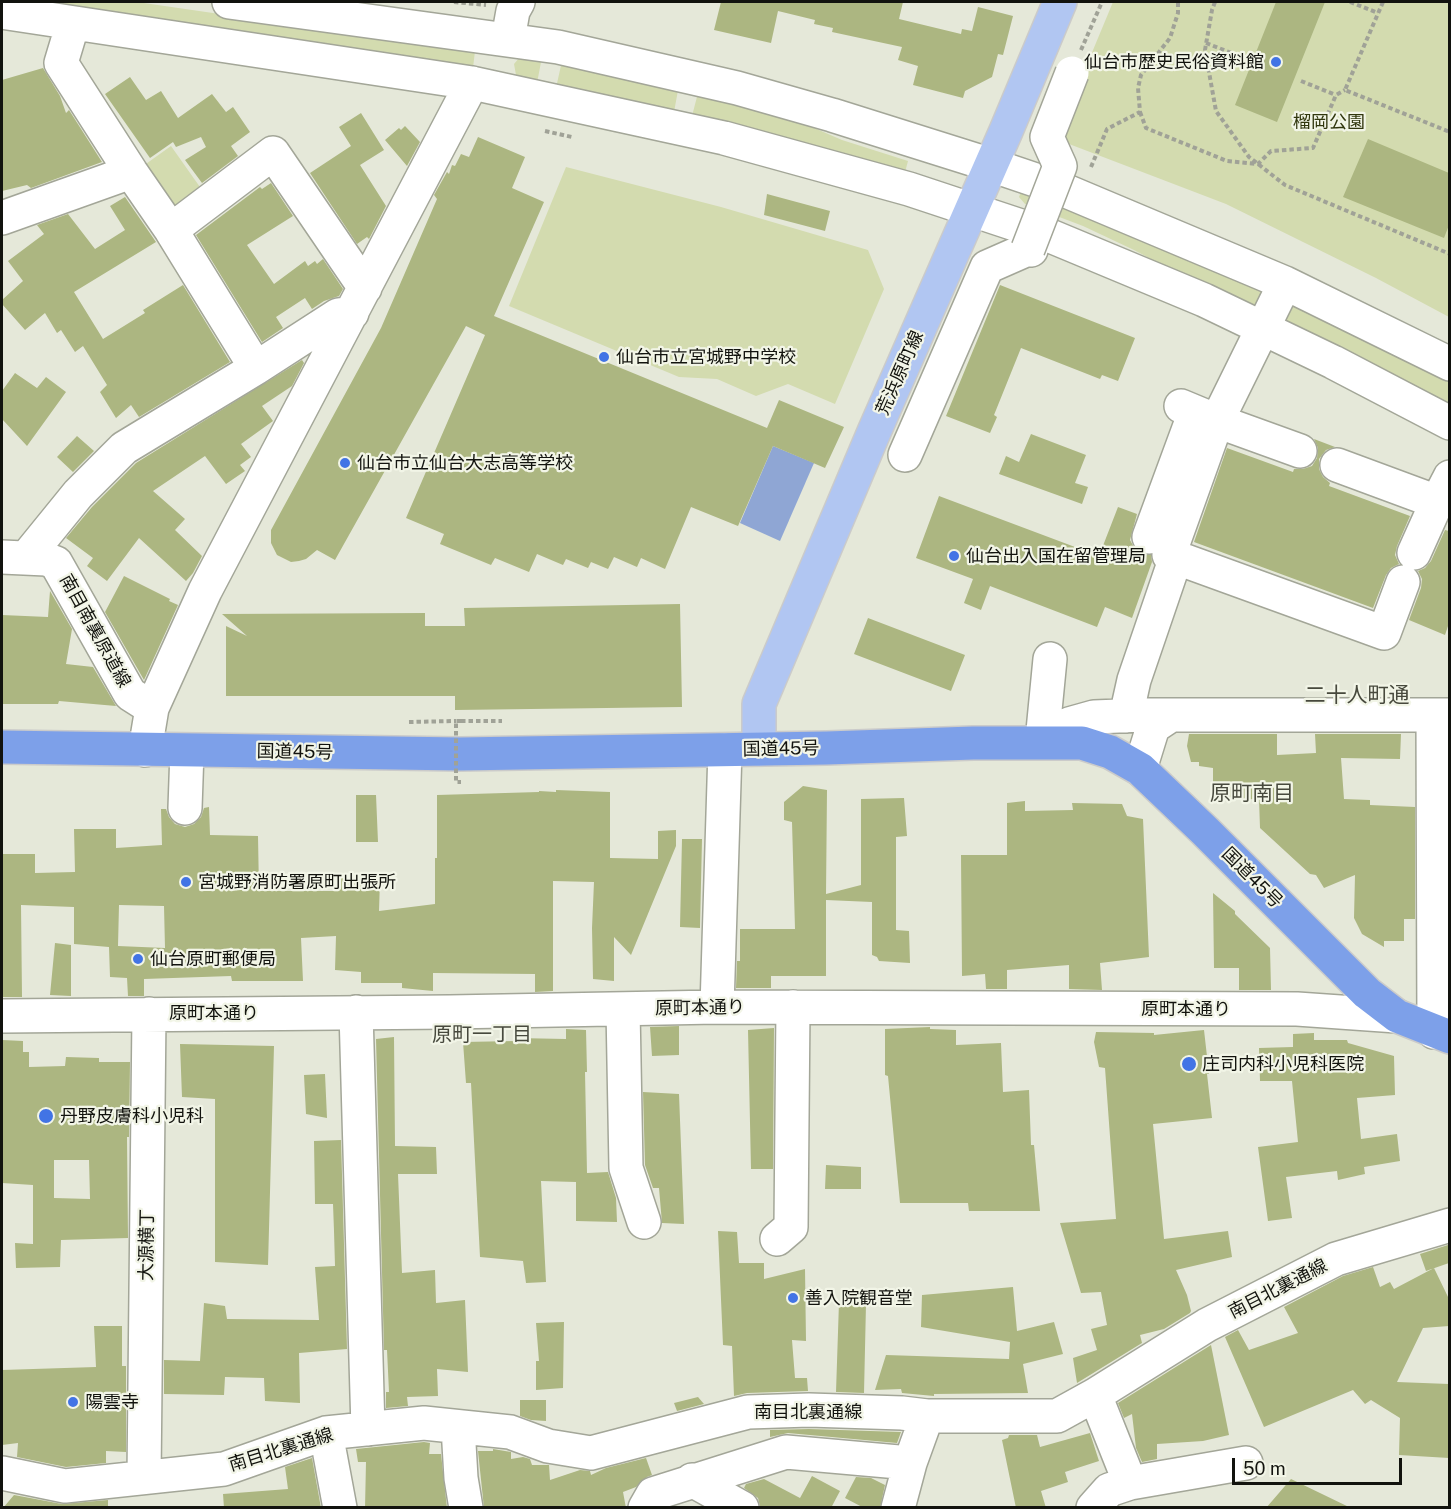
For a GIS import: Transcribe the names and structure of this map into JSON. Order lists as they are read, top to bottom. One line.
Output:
{"streets":{"highway":["国道45号"],"main road":["荒浜原町線"],"street":["南目南裏原道線","原町本通り","大源横丁","南目北裏通線"]},"crossings":[["荒浜原町線","国道45号"],["国道45号","原町本通り"],["原町本通り","大源横丁"],["大源横丁","南目北裏通線"]],"districts":["二十人町通","原町南目","原町一丁目"],"parks":["榴岡公園"],"places":["仙台市歴史民俗資料館","仙台市立宮城野中学校","仙台市立仙台大志高等学校","仙台出入国在留管理局","宮城野消防署原町出張所","仙台原町郵便局","庄司内科小児科医院","丹野皮膚科小児科","善入院観音堂","陽雲寺"],"scale_bar":"50 m"}
